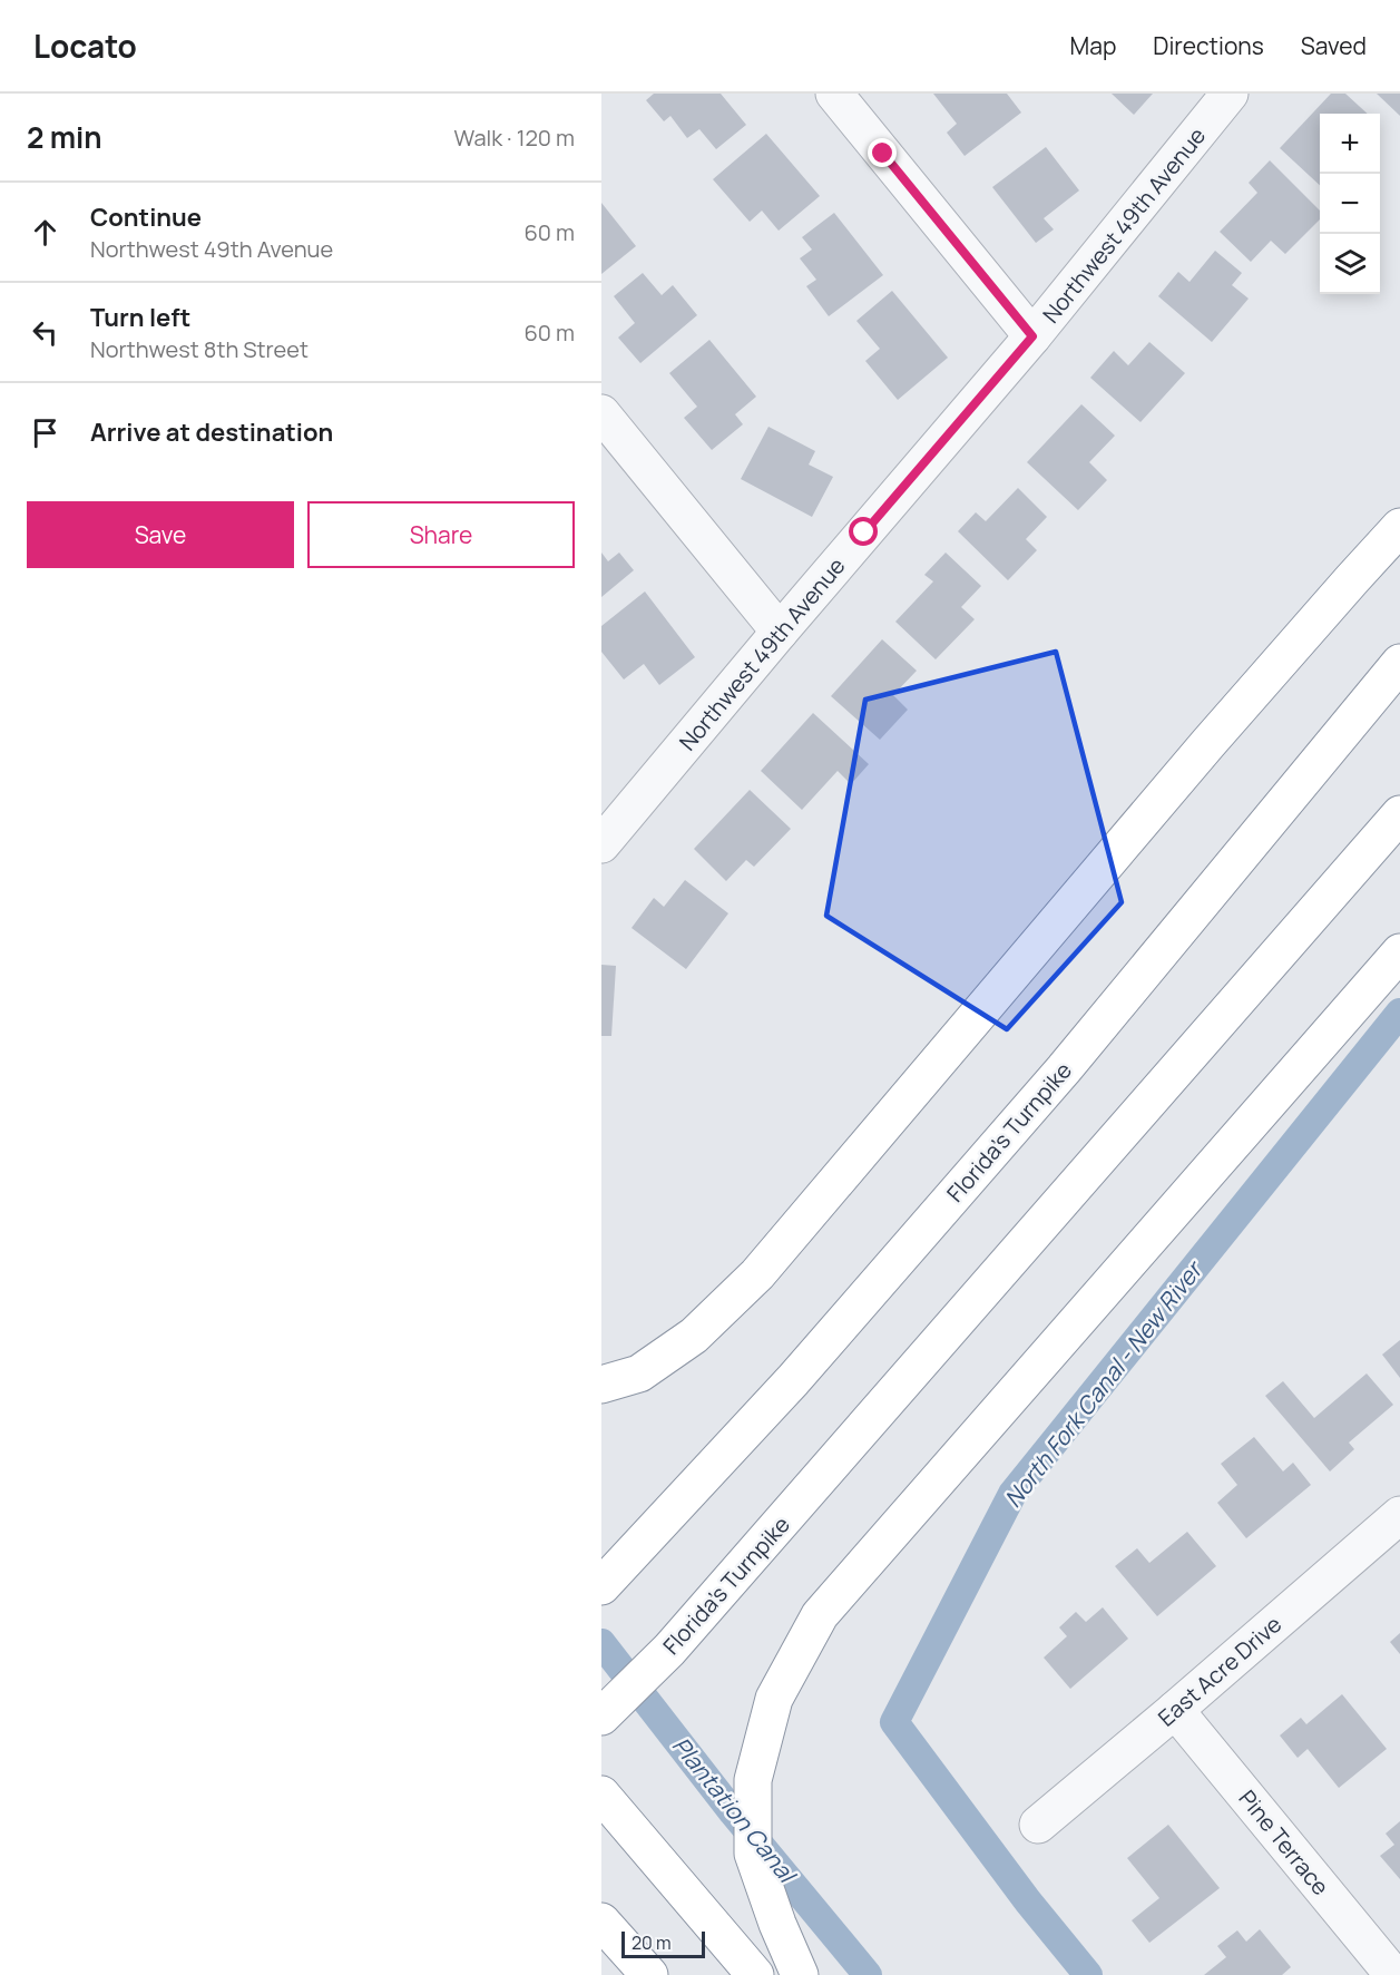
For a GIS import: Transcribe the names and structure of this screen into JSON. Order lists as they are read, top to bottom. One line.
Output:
{"streets":{"highway":["Florida's Turnpike"],"street":["Northwest 49th Avenue","East Acre Drive","Pine Terrace"]},"crossings":[["East Acre Drive","Pine Terrace"]],"water":["North Fork Canal - New River","Plantation Canal"],"scale_bar":"20 m","page":{"header":"Locato","nav":["Map","Directions","Saved"],"heading":["2 min","Walk · 120 m"],"map_buttons":["+","−"],"list":[["Continue","Northwest 49th Avenue","60 m"],["Turn left","Northwest 8th Street","60 m"],"Arrive at destination"],"buttons":["Save","Share"],"scale":"20 m"}}
